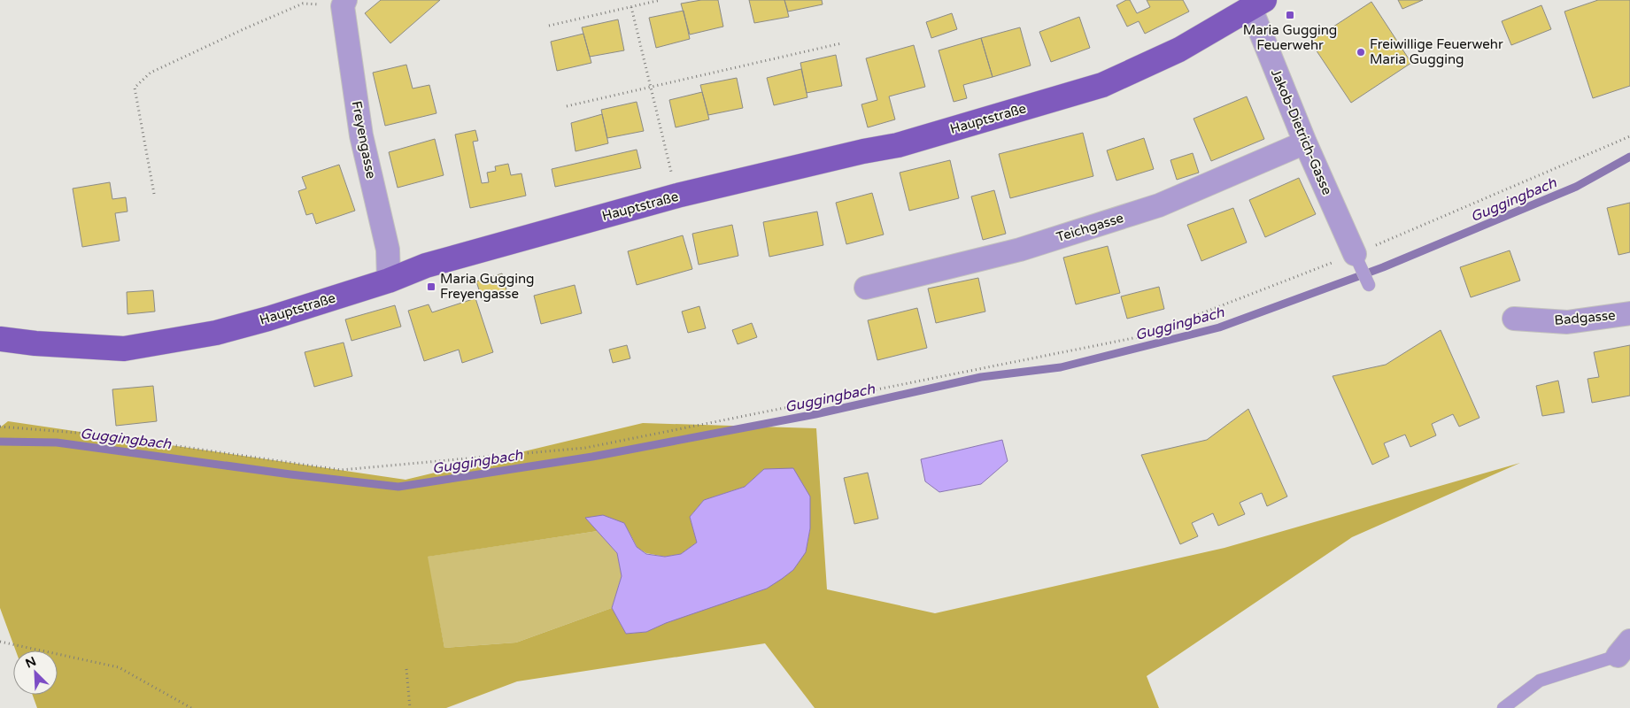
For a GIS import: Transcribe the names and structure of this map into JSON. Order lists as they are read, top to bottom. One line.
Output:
{"streets":{"main road":["Hauptstraße"],"street":["Jakob-Dietrich-Gasse","Freyengasse","Teichgasse","Badgasse"]},"crossings":[["Hauptstraße","Jakob-Dietrich-Gasse"],["Hauptstraße","Freyengasse"],["Jakob-Dietrich-Gasse","Teichgasse"]],"water":["Guggingbach"],"places":{"transit":["Maria Gugging Feuerwehr","Maria Gugging Freyengasse"],"other":["Freiwillige Feuerwehr Maria Gugging"]},"north":"top left"}
